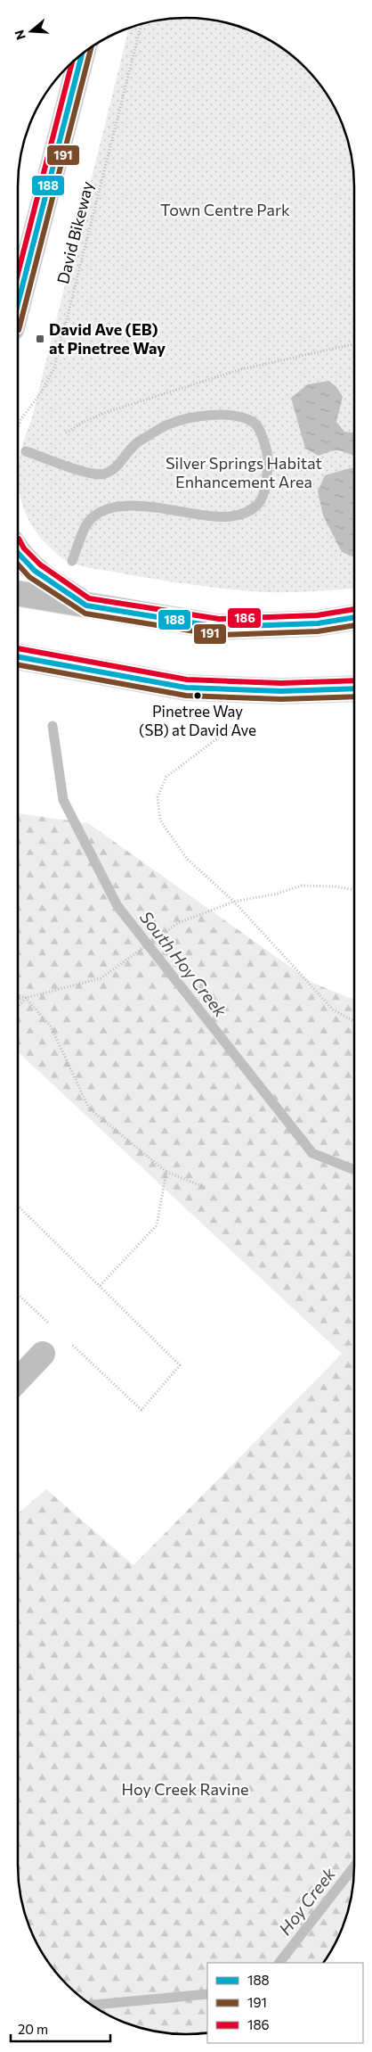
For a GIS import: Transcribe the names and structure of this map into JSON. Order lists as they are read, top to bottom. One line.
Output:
{"streets":{"path":["David Bikeway"]},"water":["South Hoy Creek","Hoy Creek"],"parks":["Town Centre Park","Silver Springs Habitat Enhancement Area","Hoy Creek Ravine"],"places":{"transit":["David Ave (EB) at Pinetree Way"],"other":["Pinetree Way (SB) at David Ave"]},"lines":["transit line 191","transit line 188","transit line 186"],"legend":["188","191","186"],"scale_bar":"20 m","north":"left"}
